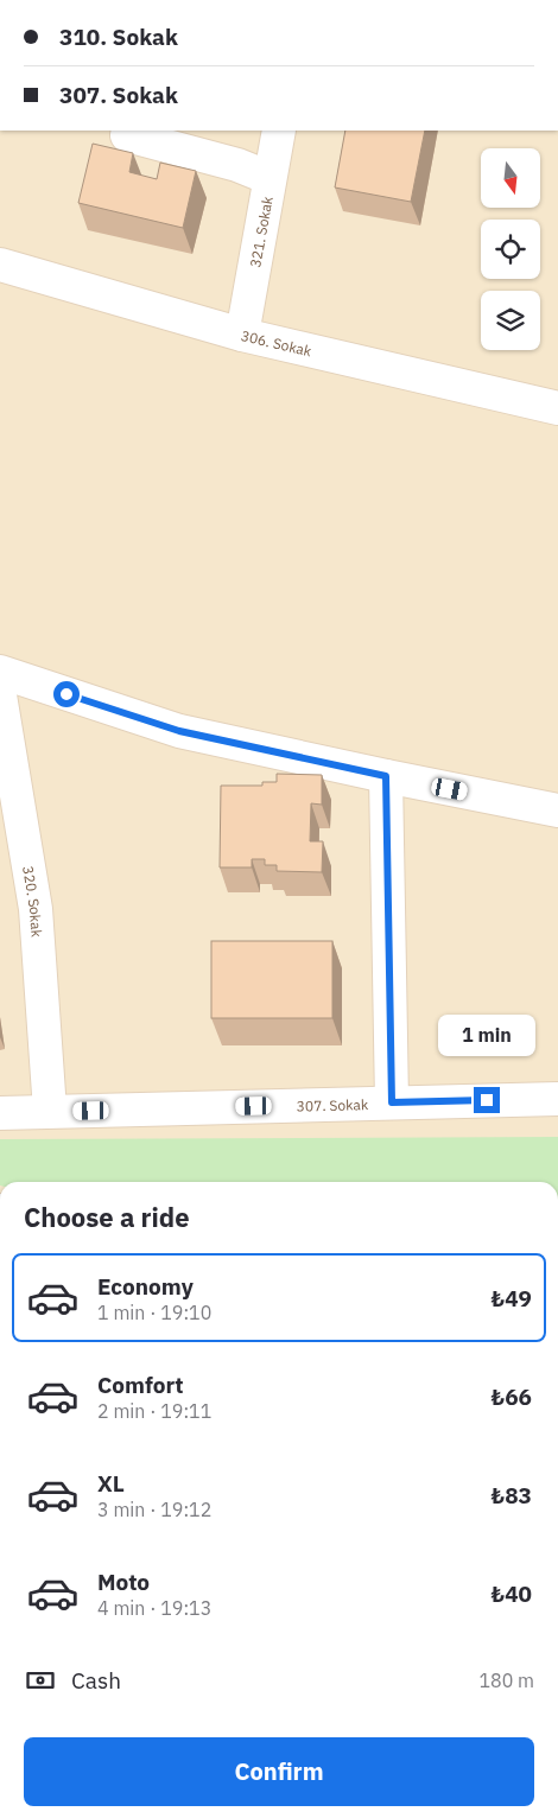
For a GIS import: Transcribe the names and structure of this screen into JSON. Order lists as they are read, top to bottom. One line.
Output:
{"streets":{"street":["321. Sokak","306. Sokak","320. Sokak","307. Sokak"]},"crossings":[["321. Sokak","306. Sokak"],["320. Sokak","307. Sokak"]],"north":"bottom","page":{"banner":["310. Sokak","307. Sokak"],"bubble":"1 min","heading":"Choose a ride","list":[{"name":"Economy","note":"1 min · 19:10","value":"₺49"},{"name":"Comfort","note":"2 min · 19:11","value":"₺66"},{"name":"XL","note":"3 min · 19:12","value":"₺83"},{"name":"Moto","note":"4 min · 19:13","value":"₺40"}],"pay":["Cash","180 m"],"buttons":"Confirm"}}
